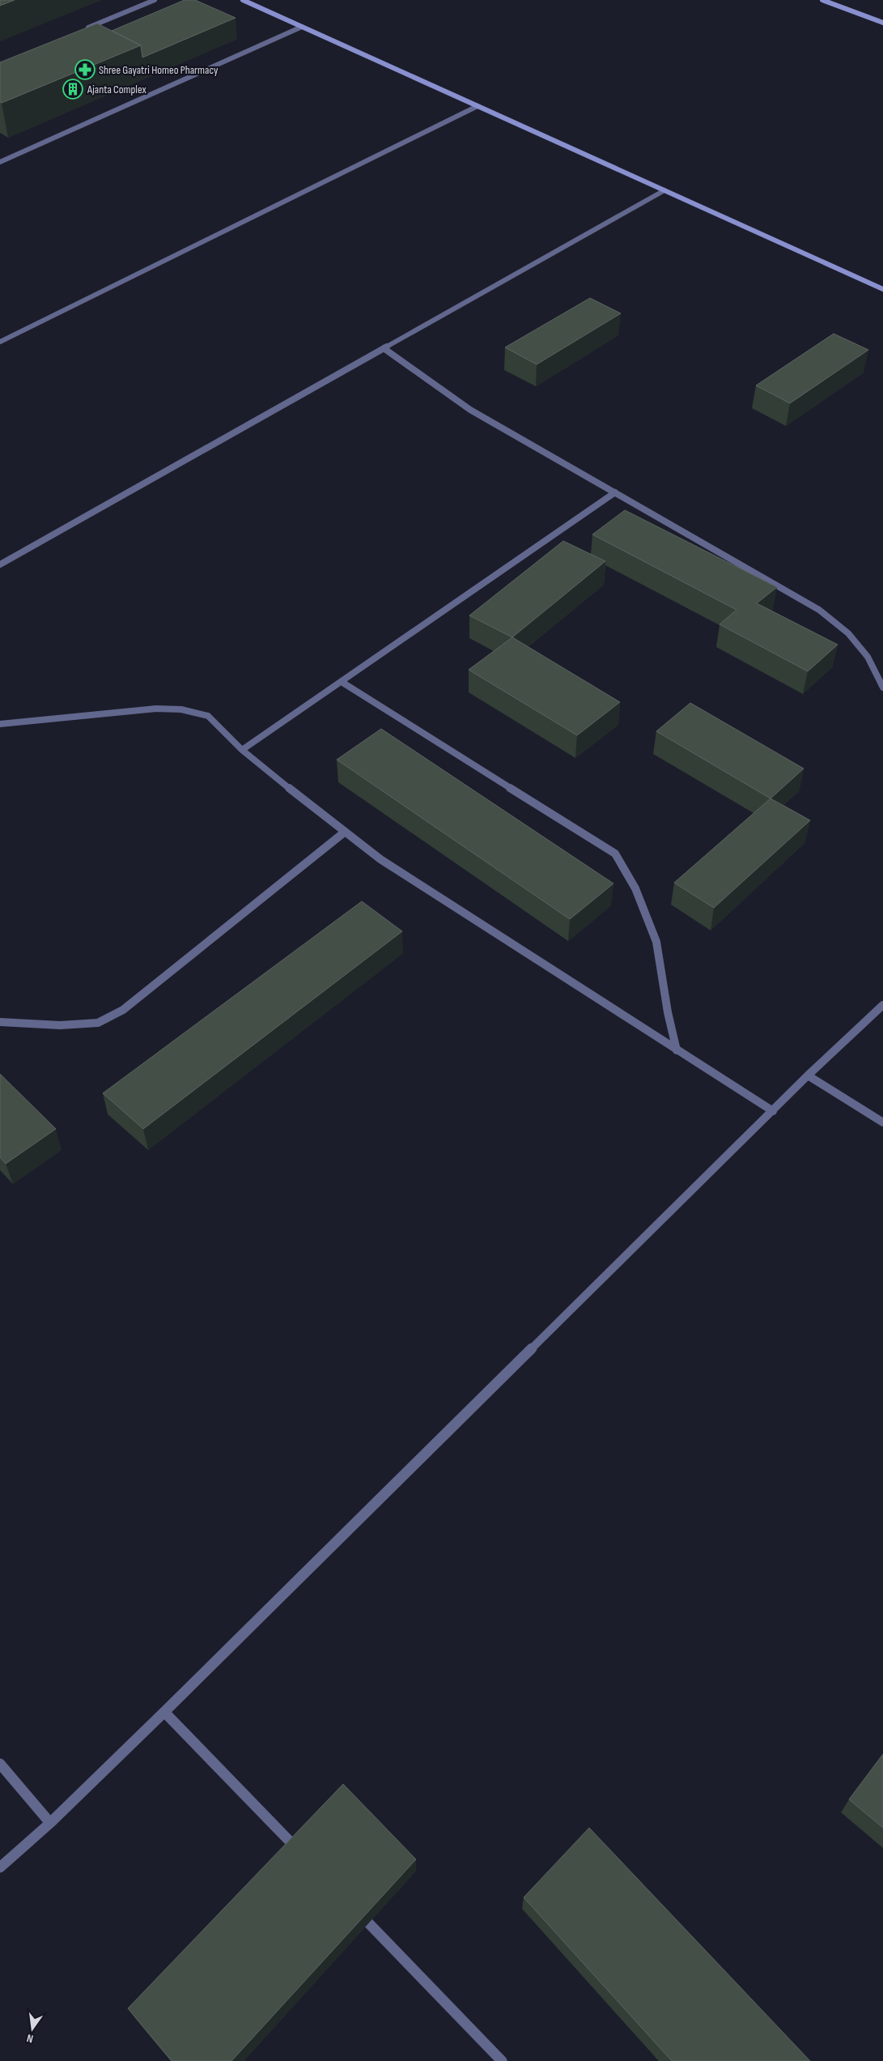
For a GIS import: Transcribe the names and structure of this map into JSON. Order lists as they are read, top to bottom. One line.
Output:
{"places":{"pharmacy":["Shree Gayatri Homeo Pharmacy"],"building":["Ajanta Complex"]},"north":"bottom"}
